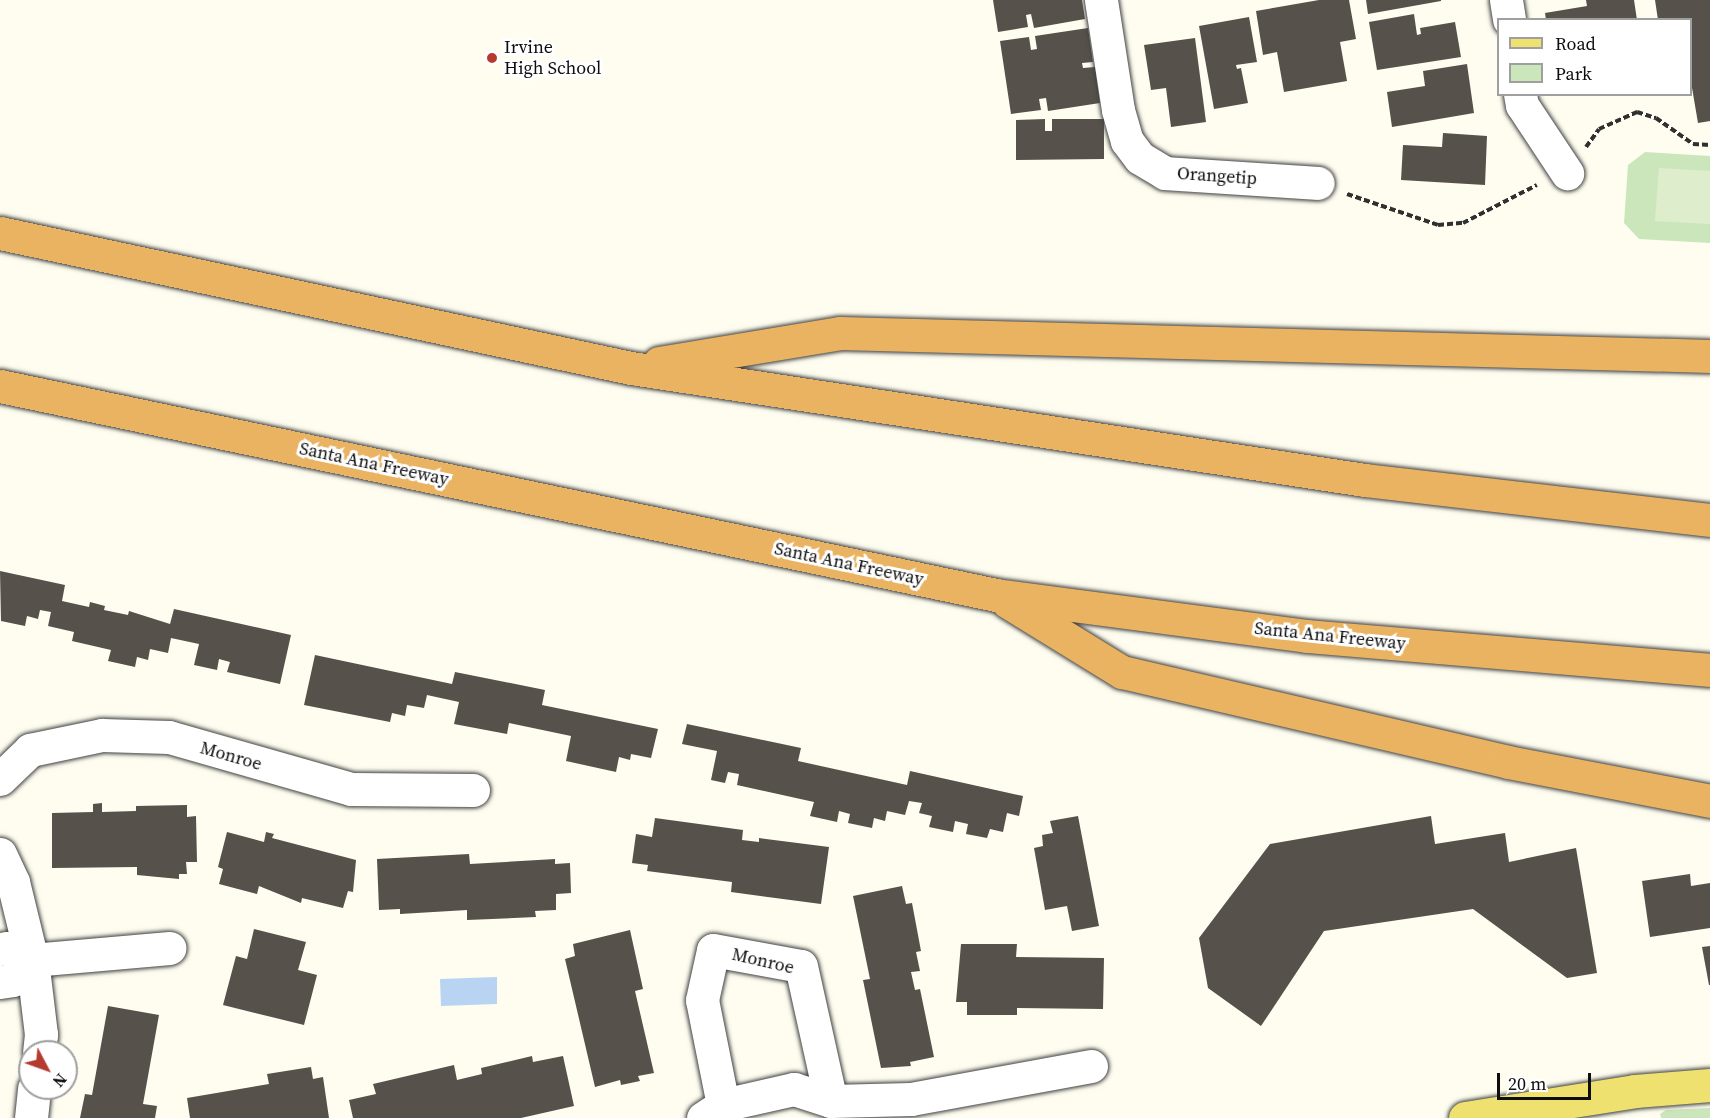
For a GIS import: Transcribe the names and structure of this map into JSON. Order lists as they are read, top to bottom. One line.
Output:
{"streets":{"highway":["Santa Ana Freeway"],"street":["Orangetip","Monroe"]},"places":["Irvine High School"],"legend":["Road","Park"],"scale_bar":"20 m","north":"bottom right"}
